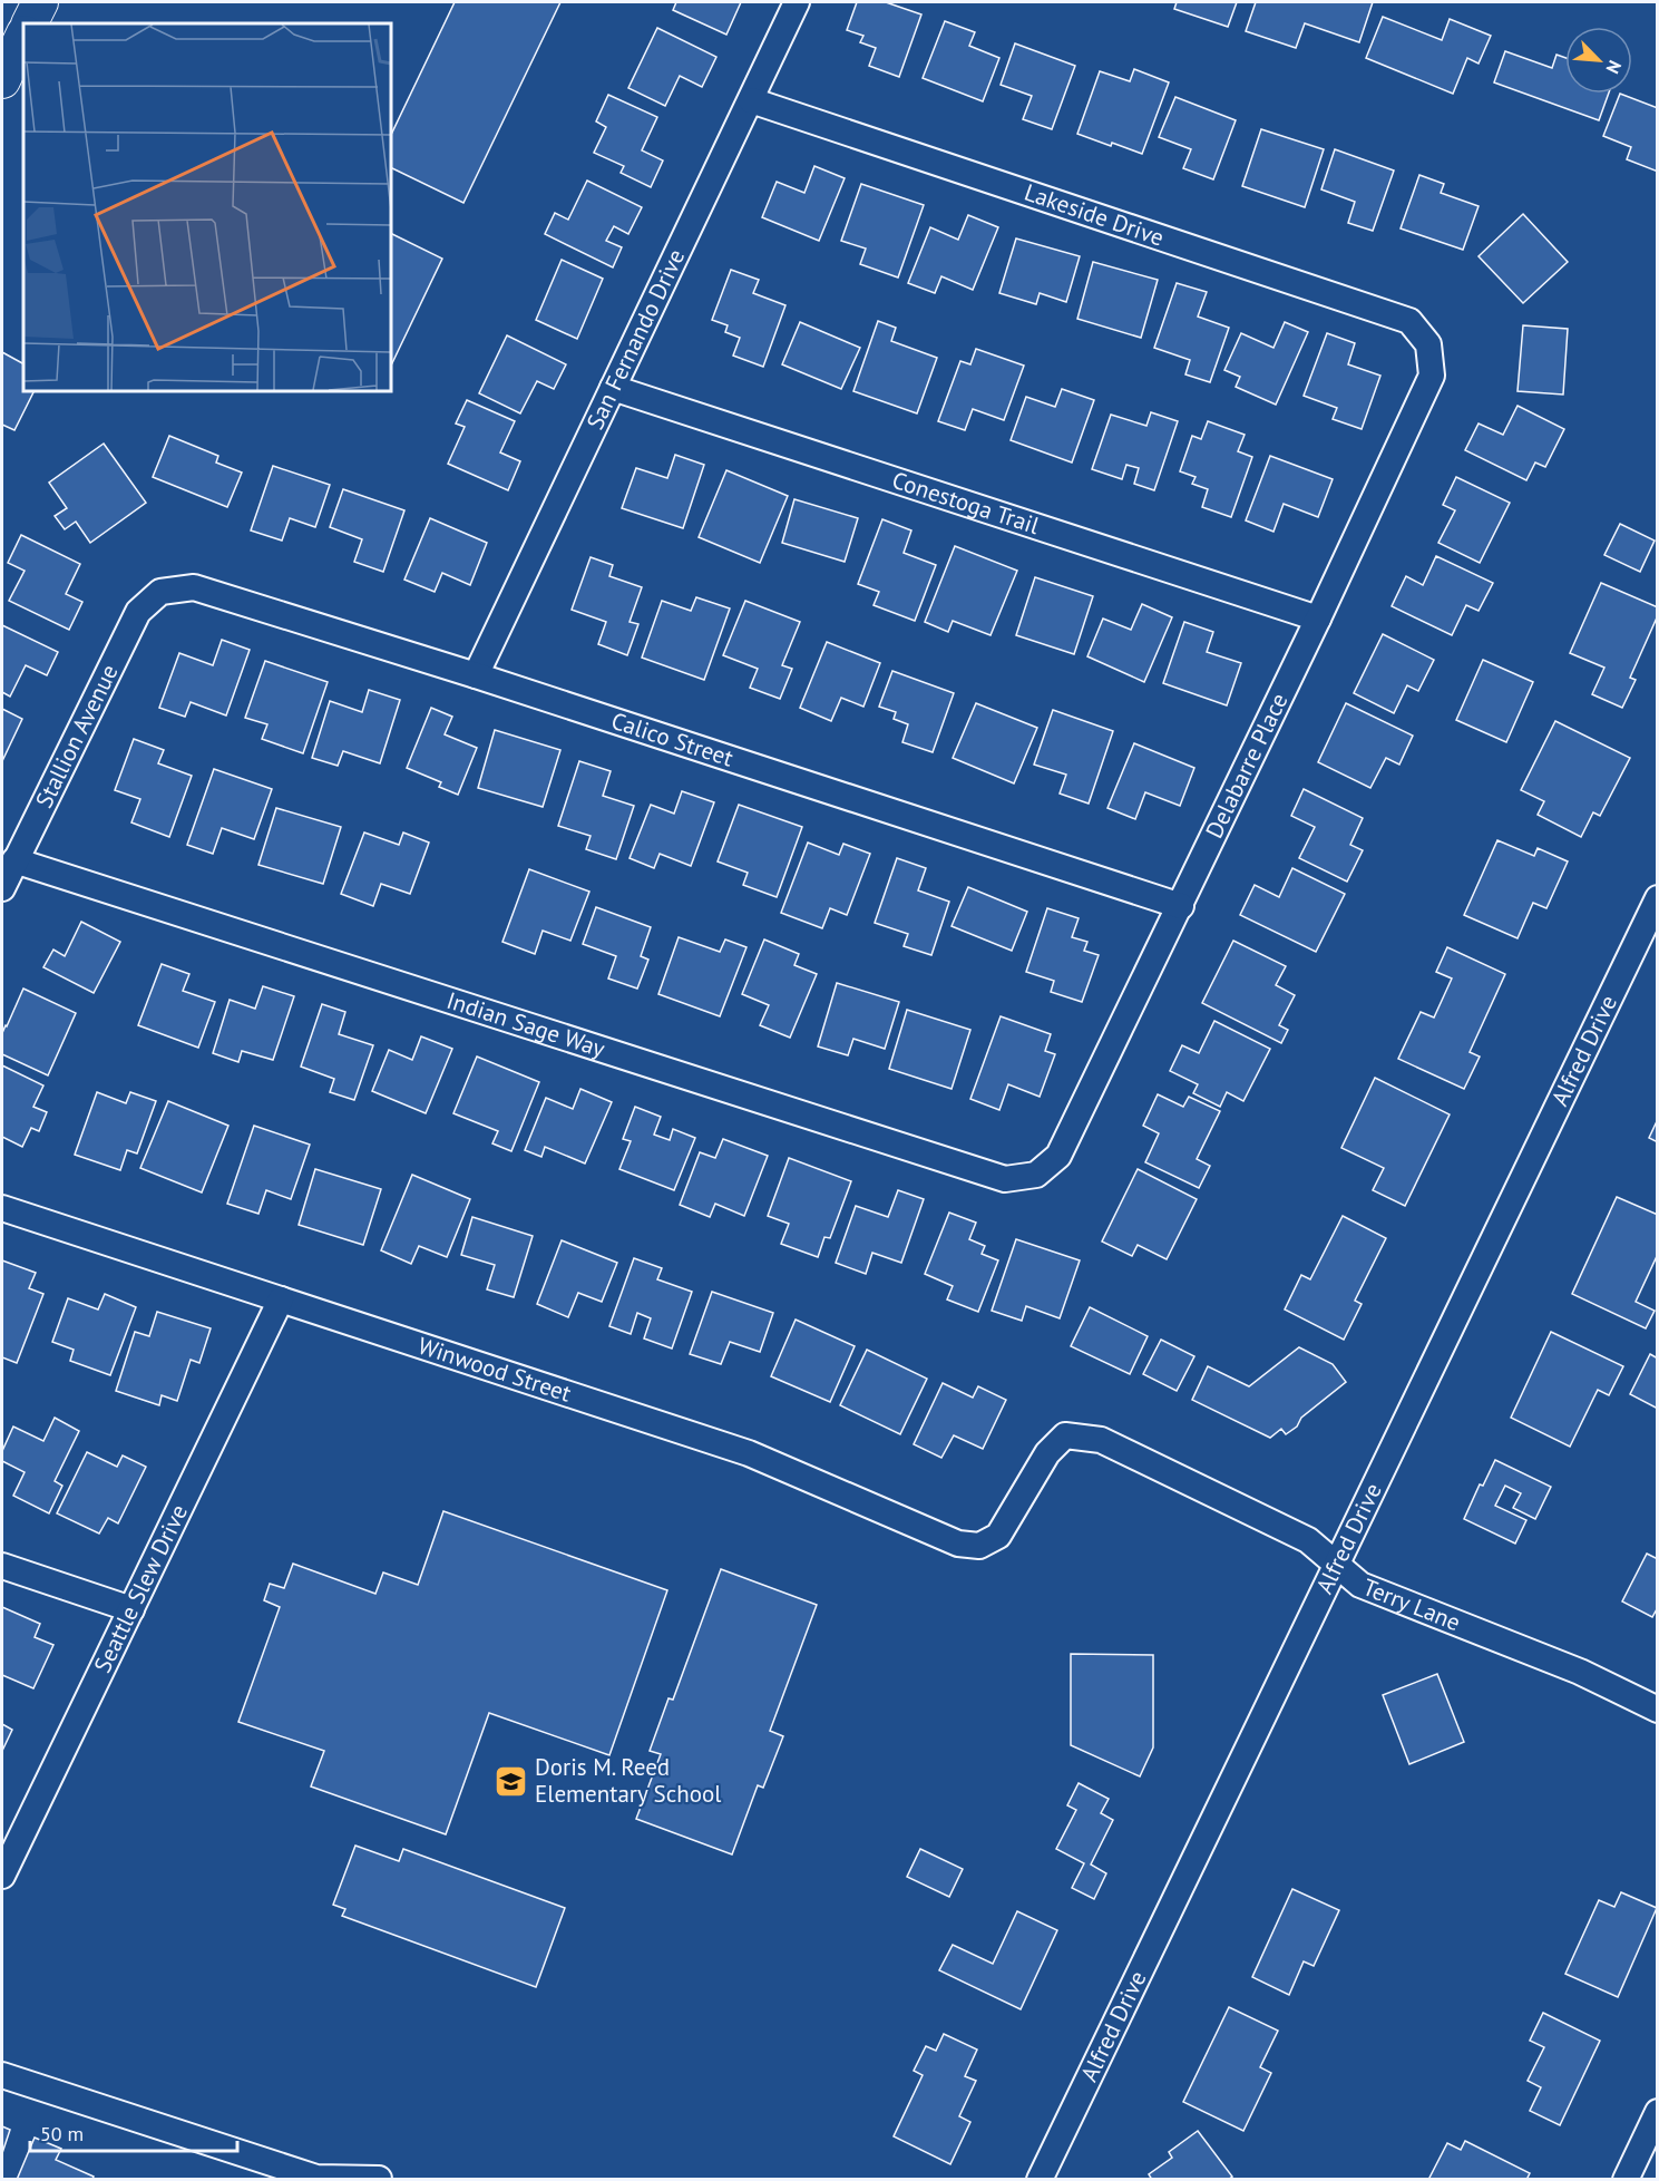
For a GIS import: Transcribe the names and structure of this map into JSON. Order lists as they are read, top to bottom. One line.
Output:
{"streets":{"street":["Lakeside Drive","San Fernando Drive","Conestoga Trail","Stallion Avenue","Calico Street","Delabarre Place","Indian Sage Way","Alfred Drive","Winwood Street","Seattle Slew Drive","Terry Lane"]},"crossings":[["Lakeside Drive","San Fernando Drive"],["Lakeside Drive","Delabarre Place"],["San Fernando Drive","Conestoga Trail"],["San Fernando Drive","Calico Street"],["Conestoga Trail","Delabarre Place"],["Stallion Avenue","Calico Street"],["Stallion Avenue","Indian Sage Way"],["Calico Street","Delabarre Place"],["Delabarre Place","Indian Sage Way"],["Alfred Drive","Terry Lane"],["Winwood Street","Seattle Slew Drive"],["Winwood Street","Terry Lane"]],"places":{"school or university":["Doris M. Reed Elementary School"]},"scale_bar":"50 m","north":"bottom right"}
